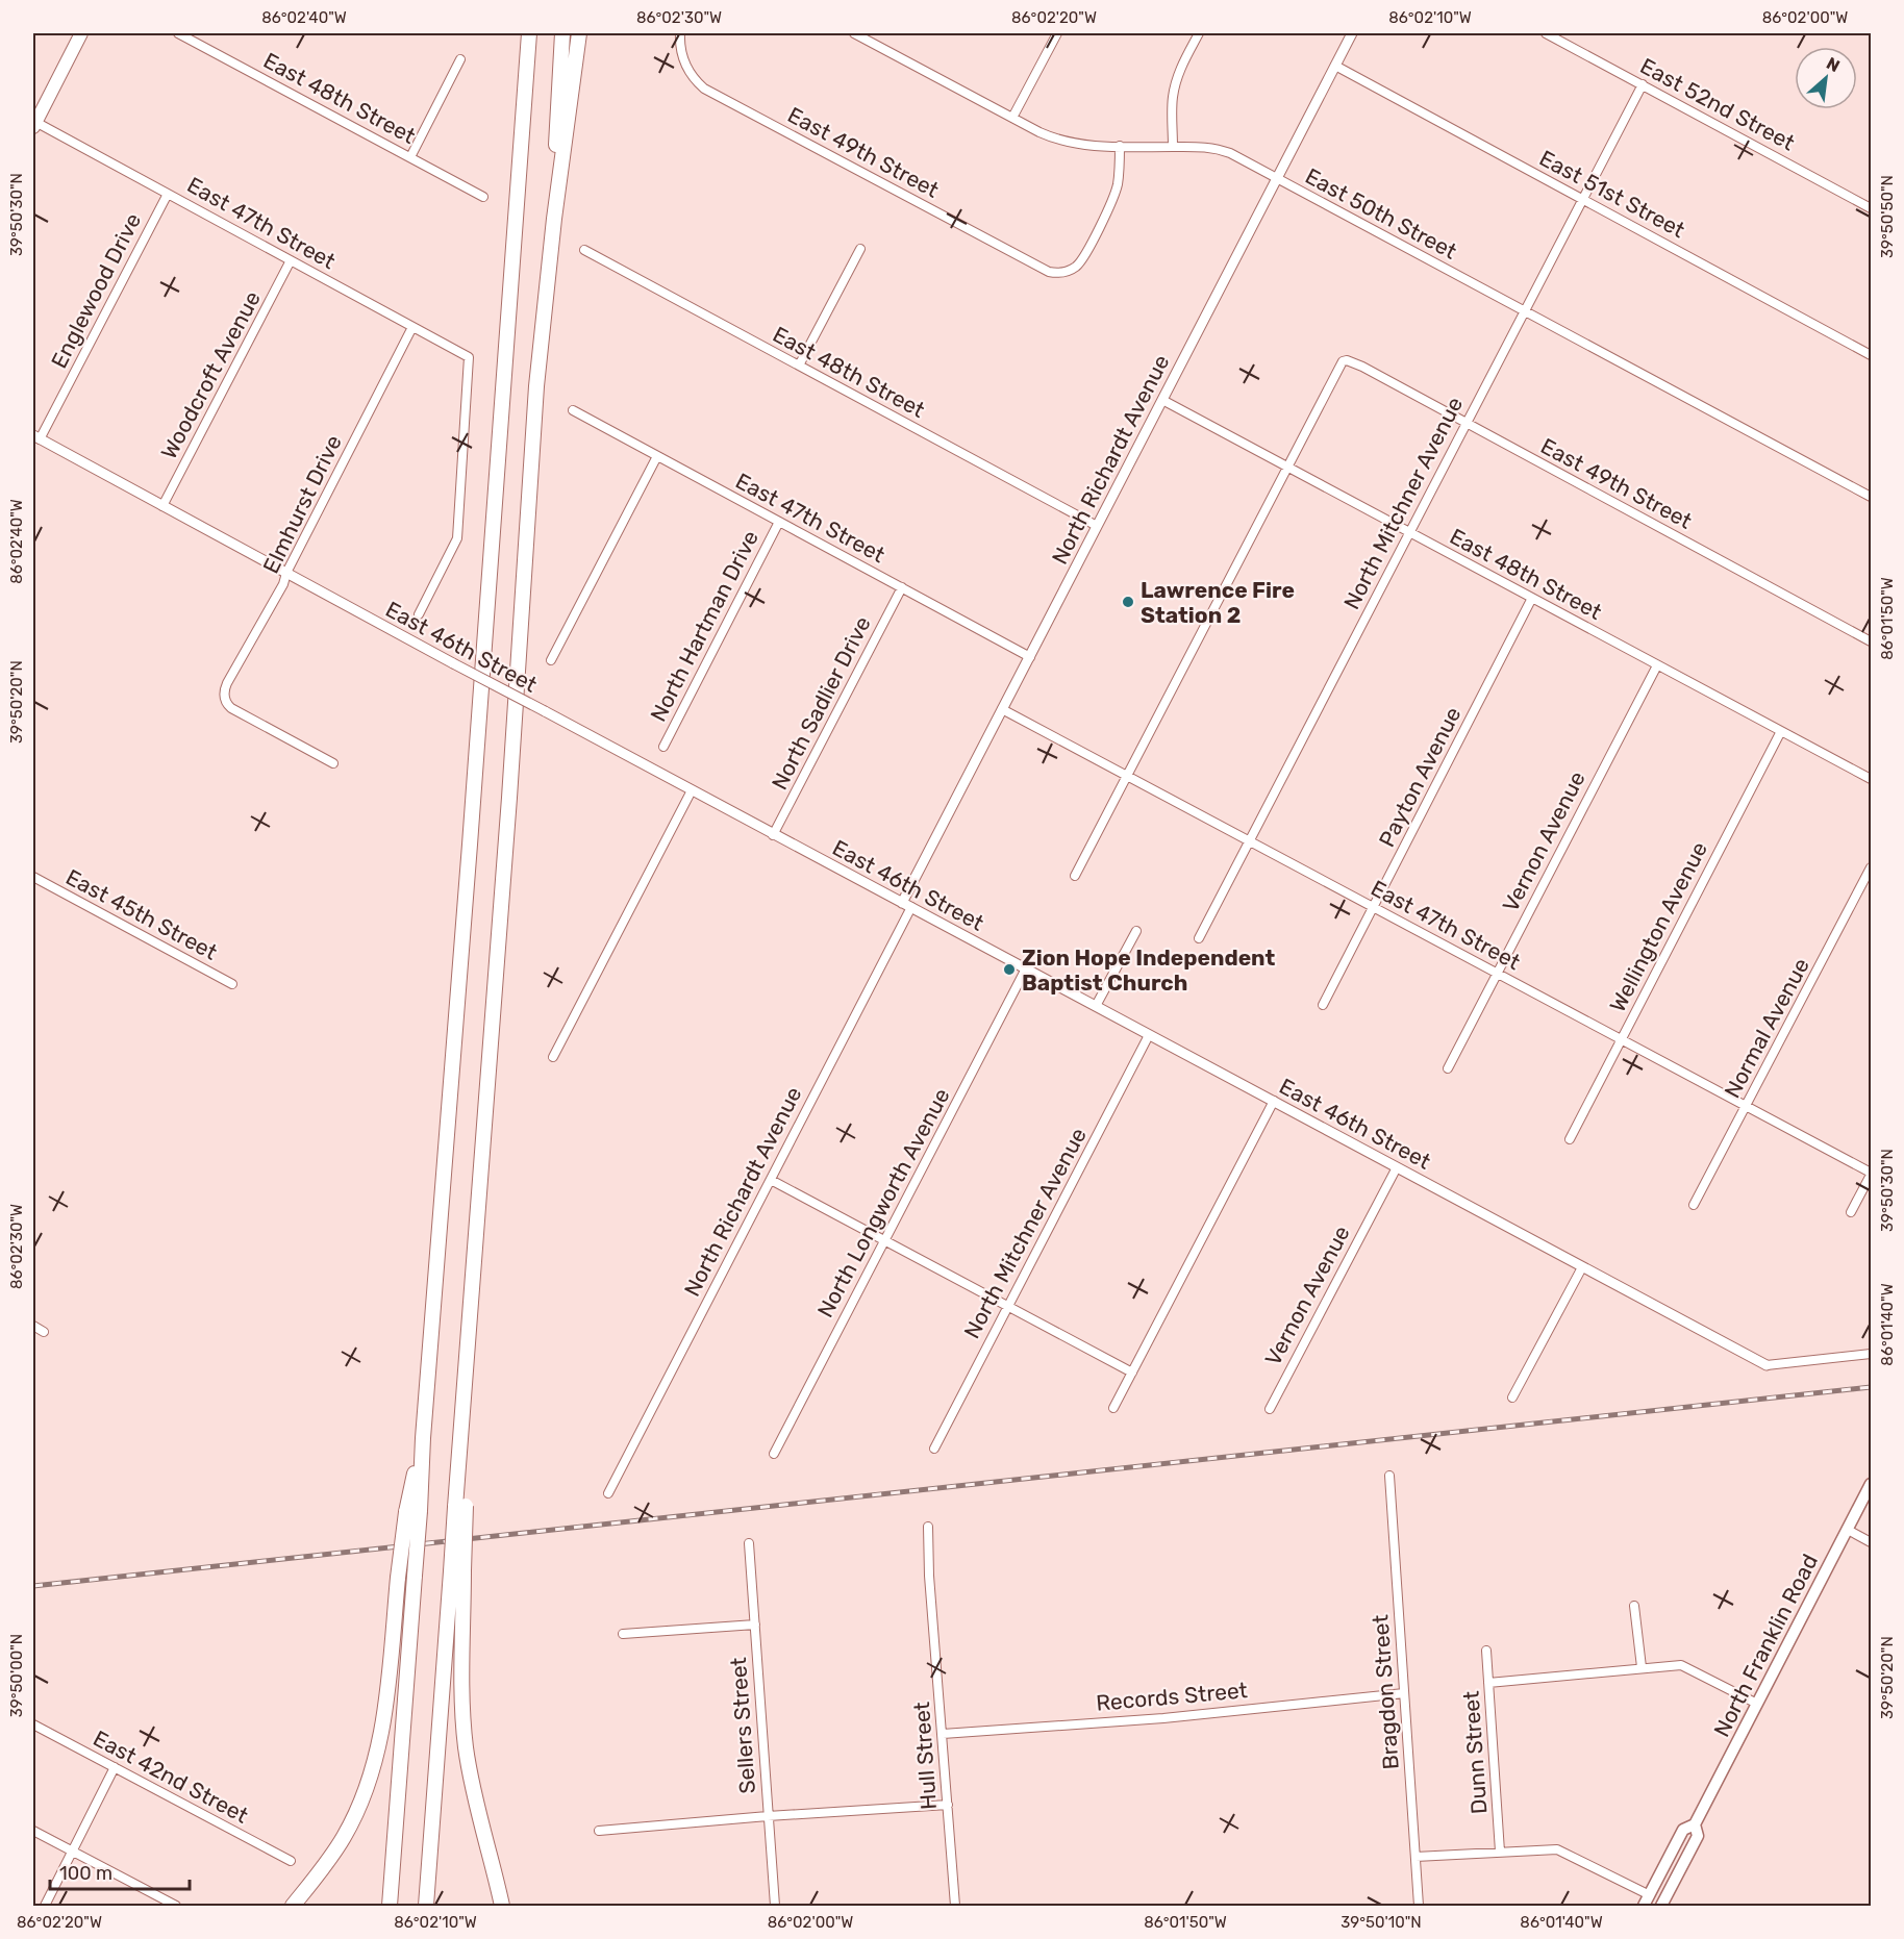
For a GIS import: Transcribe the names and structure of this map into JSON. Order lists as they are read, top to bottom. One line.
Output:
{"streets":{"main road":["North Franklin Road"],"street":["East 48th Street","East 52nd Street","East 49th Street","East 51st Street","East 50th Street","East 47th Street","Englewood Drive","Woodcroft Avenue","North Richardt Avenue","North Mitchner Avenue","Elmhurst Drive","North Hartman Drive","East 46th Street","North Sadlier Drive","Payton Avenue","Vernon Avenue","East 45th Street","Wellington Avenue","Normal Avenue","North Longworth Avenue","Bragdon Street","Records Street","Sellers Street","Dunn Street","Hull Street","East 42nd Street"]},"crossings":[["East 48th Street","East 49th Street"],["East 48th Street","North Richardt Avenue"],["East 48th Street","North Mitchner Avenue"],["East 48th Street","Payton Avenue"],["East 48th Street","Vernon Avenue"],["East 48th Street","Wellington Avenue"],["East 52nd Street","North Mitchner Avenue"],["East 49th Street","East 50th Street"],["East 49th Street","North Mitchner Avenue"],["East 51st Street","North Richardt Avenue"],["East 51st Street","North Mitchner Avenue"],["East 50th Street","North Richardt Avenue"],["East 50th Street","North Mitchner Avenue"],["East 47th Street","Englewood Drive"],["East 47th Street","Woodcroft Avenue"],["East 47th Street","North Richardt Avenue"],["East 47th Street","North Mitchner Avenue"],["East 47th Street","Elmhurst Drive"],["East 47th Street","North Hartman Drive"],["East 47th Street","North Sadlier Drive"],["East 47th Street","Payton Avenue"],["East 47th Street","Vernon Avenue"],["East 47th Street","Wellington Avenue"],["East 47th Street","Normal Avenue"],["Englewood Drive","East 46th Street"],["Woodcroft Avenue","East 46th Street"],["North Richardt Avenue","East 46th Street"],["North Mitchner Avenue","East 46th Street"],["Elmhurst Drive","East 46th Street"],["East 46th Street","North Sadlier Drive"],["East 46th Street","Vernon Avenue"],["East 46th Street","North Longworth Avenue"],["Bragdon Street","Records Street"],["Records Street","Hull Street"]],"places":["Lawrence Fire Station 2","Zion Hope Independent Baptist Church"],"scale_bar":"100 m","north":"top right","coordinates":["86°02'40\"W","86°02'30\"W","86°02'20\"W","86°02'10\"W","86°02'00\"W","39°50'30\"N","39°50'50\"N","86°01'50\"W","39°50'20\"N","86°01'40\"W","39°50'00\"N","39°50'10\"N"]}
